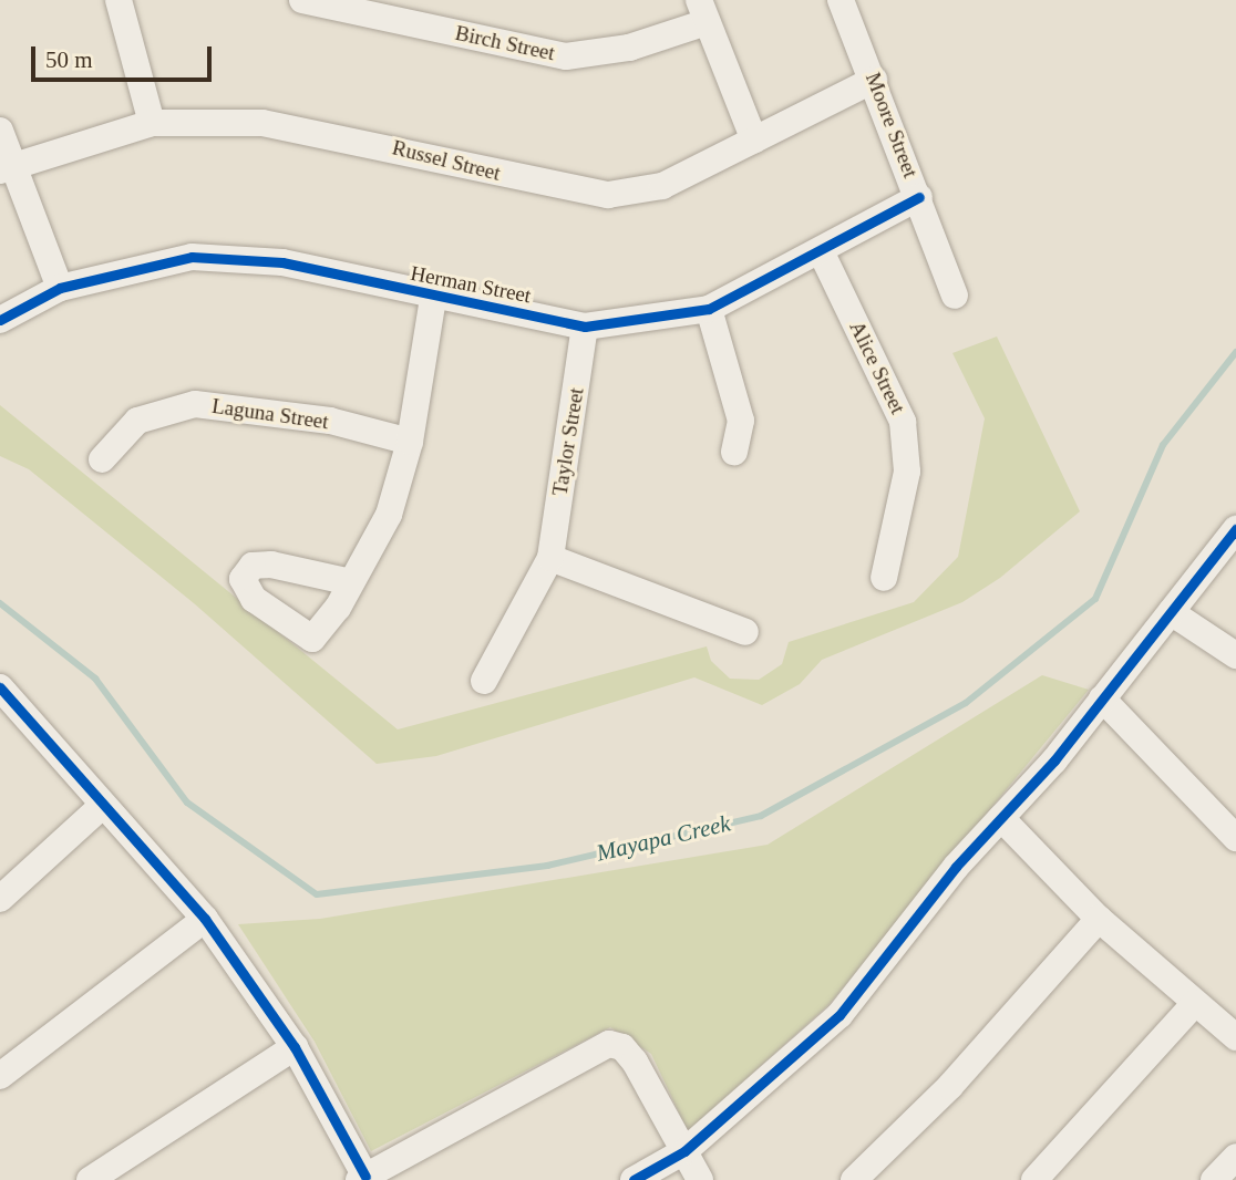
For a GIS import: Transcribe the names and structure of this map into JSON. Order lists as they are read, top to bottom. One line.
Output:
{"streets":{"street":["Birch Street","Moore Street","Russel Street","Herman Street","Alice Street","Laguna Street","Taylor Street"]},"crossings":[["Moore Street","Russel Street"],["Moore Street","Herman Street"],["Herman Street","Alice Street"],["Herman Street","Taylor Street"]],"water":["Mayapa Creek"],"scale_bar":"50 m"}
